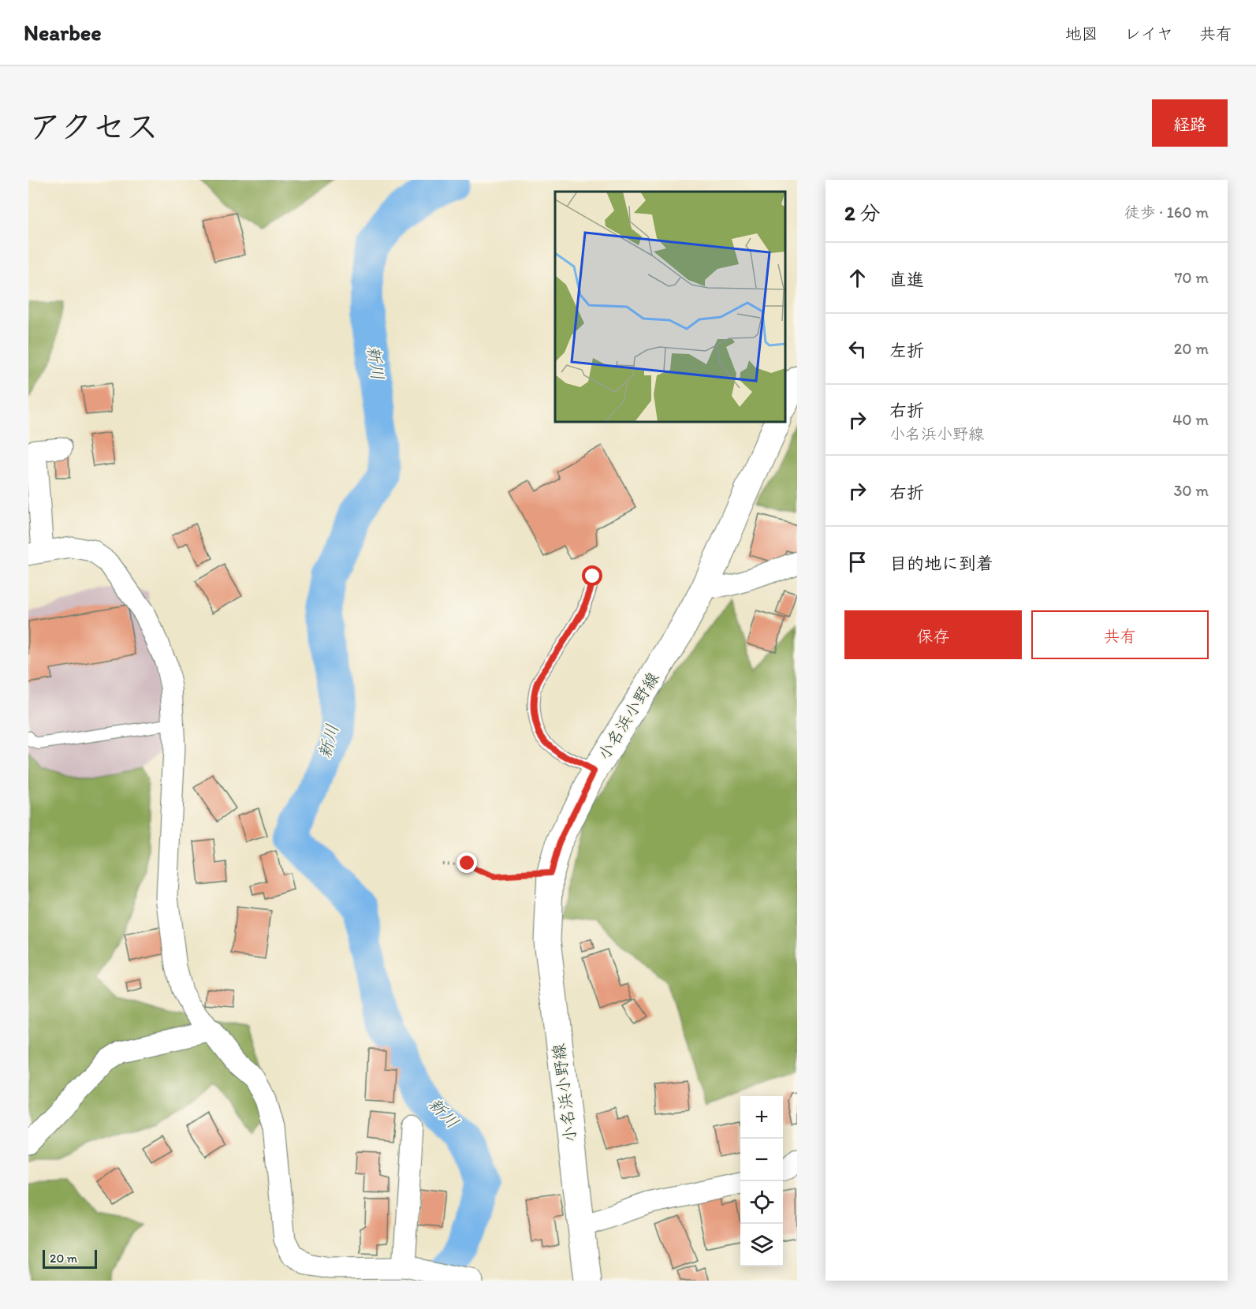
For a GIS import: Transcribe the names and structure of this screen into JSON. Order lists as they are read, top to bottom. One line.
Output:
{"streets":{"main road":["小名浜小野線"]},"water":["新川"],"scale_bar":"20 m","page":{"header":"Nearbee","nav":["地図","レイヤ","共有"],"title":"アクセス","buttons":["経路",["保存","共有"]],"heading":["2 分","徒歩 · 160 m"],"list":[["直進","70 m"],["左折","20 m"],["右折","小名浜小野線","40 m"],["右折","30 m"],"目的地に到着"],"map_buttons":["+","−"],"scale":"20 m"}}
